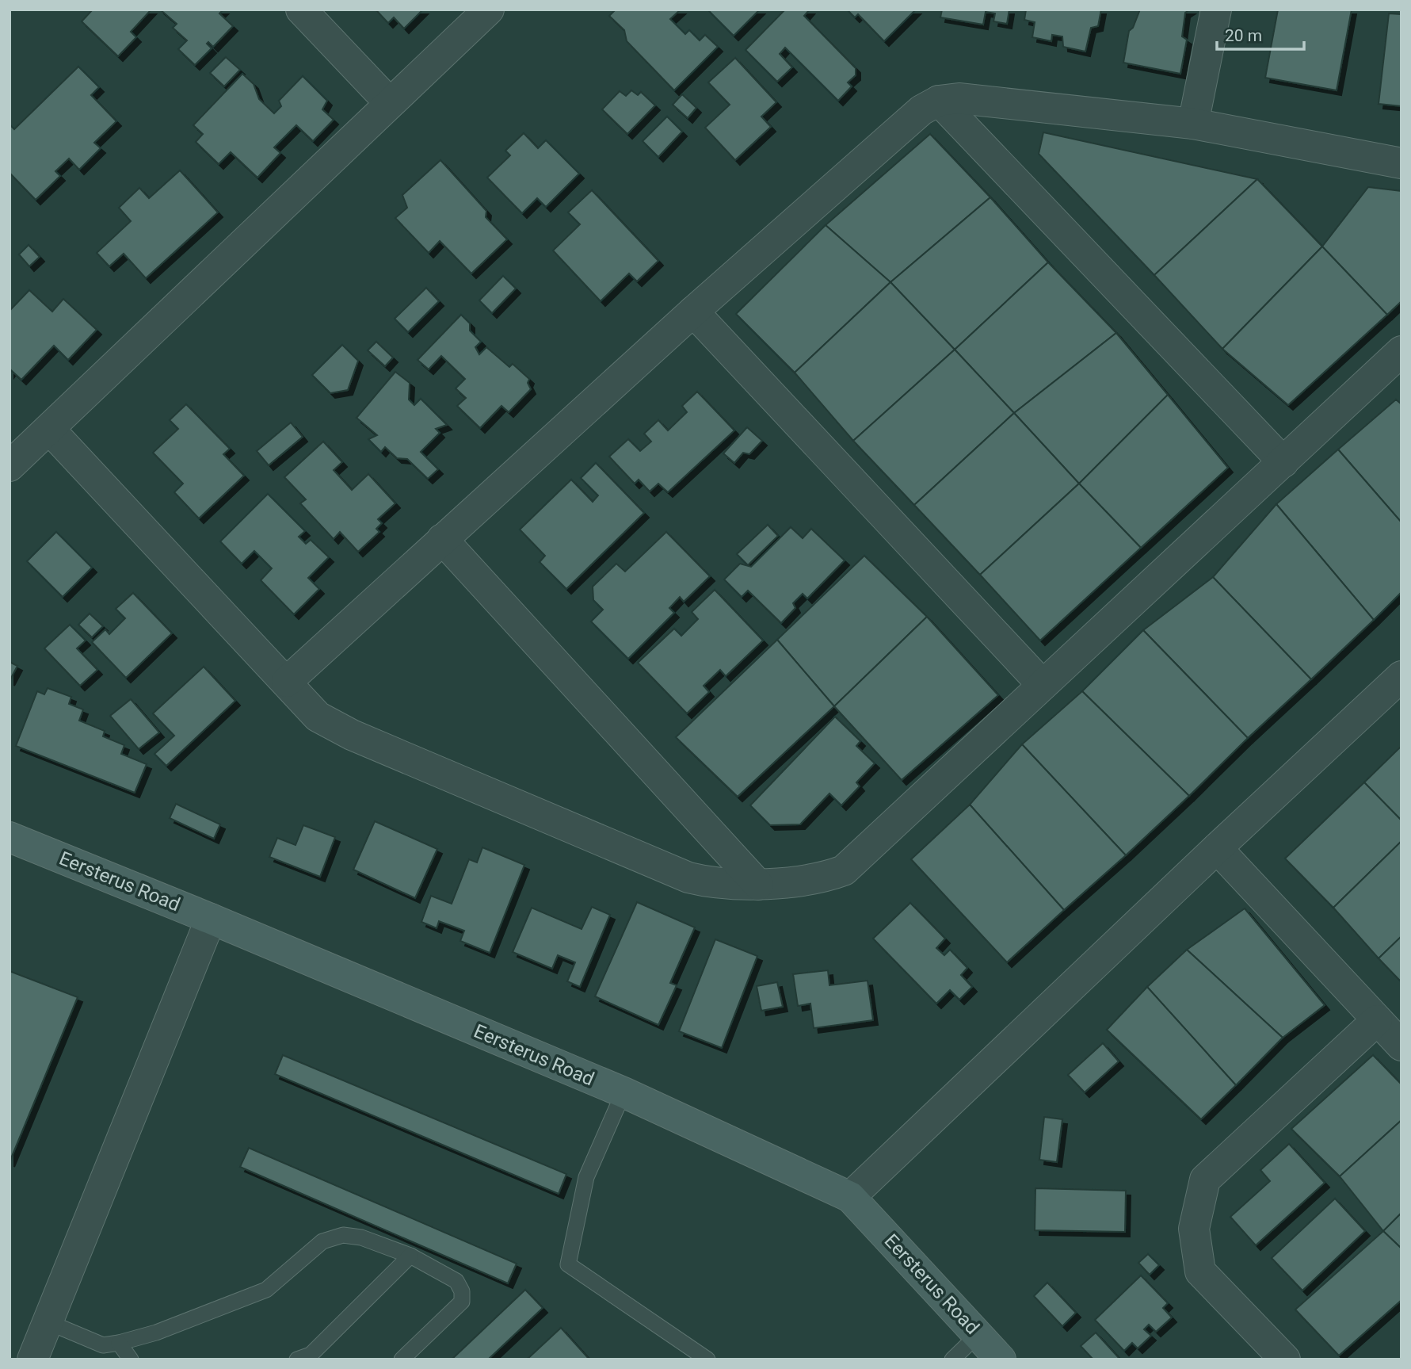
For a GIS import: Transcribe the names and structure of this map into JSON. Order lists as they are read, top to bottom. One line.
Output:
{"streets":{"street":["Eersterus Road"]},"scale_bar":"20 m"}
